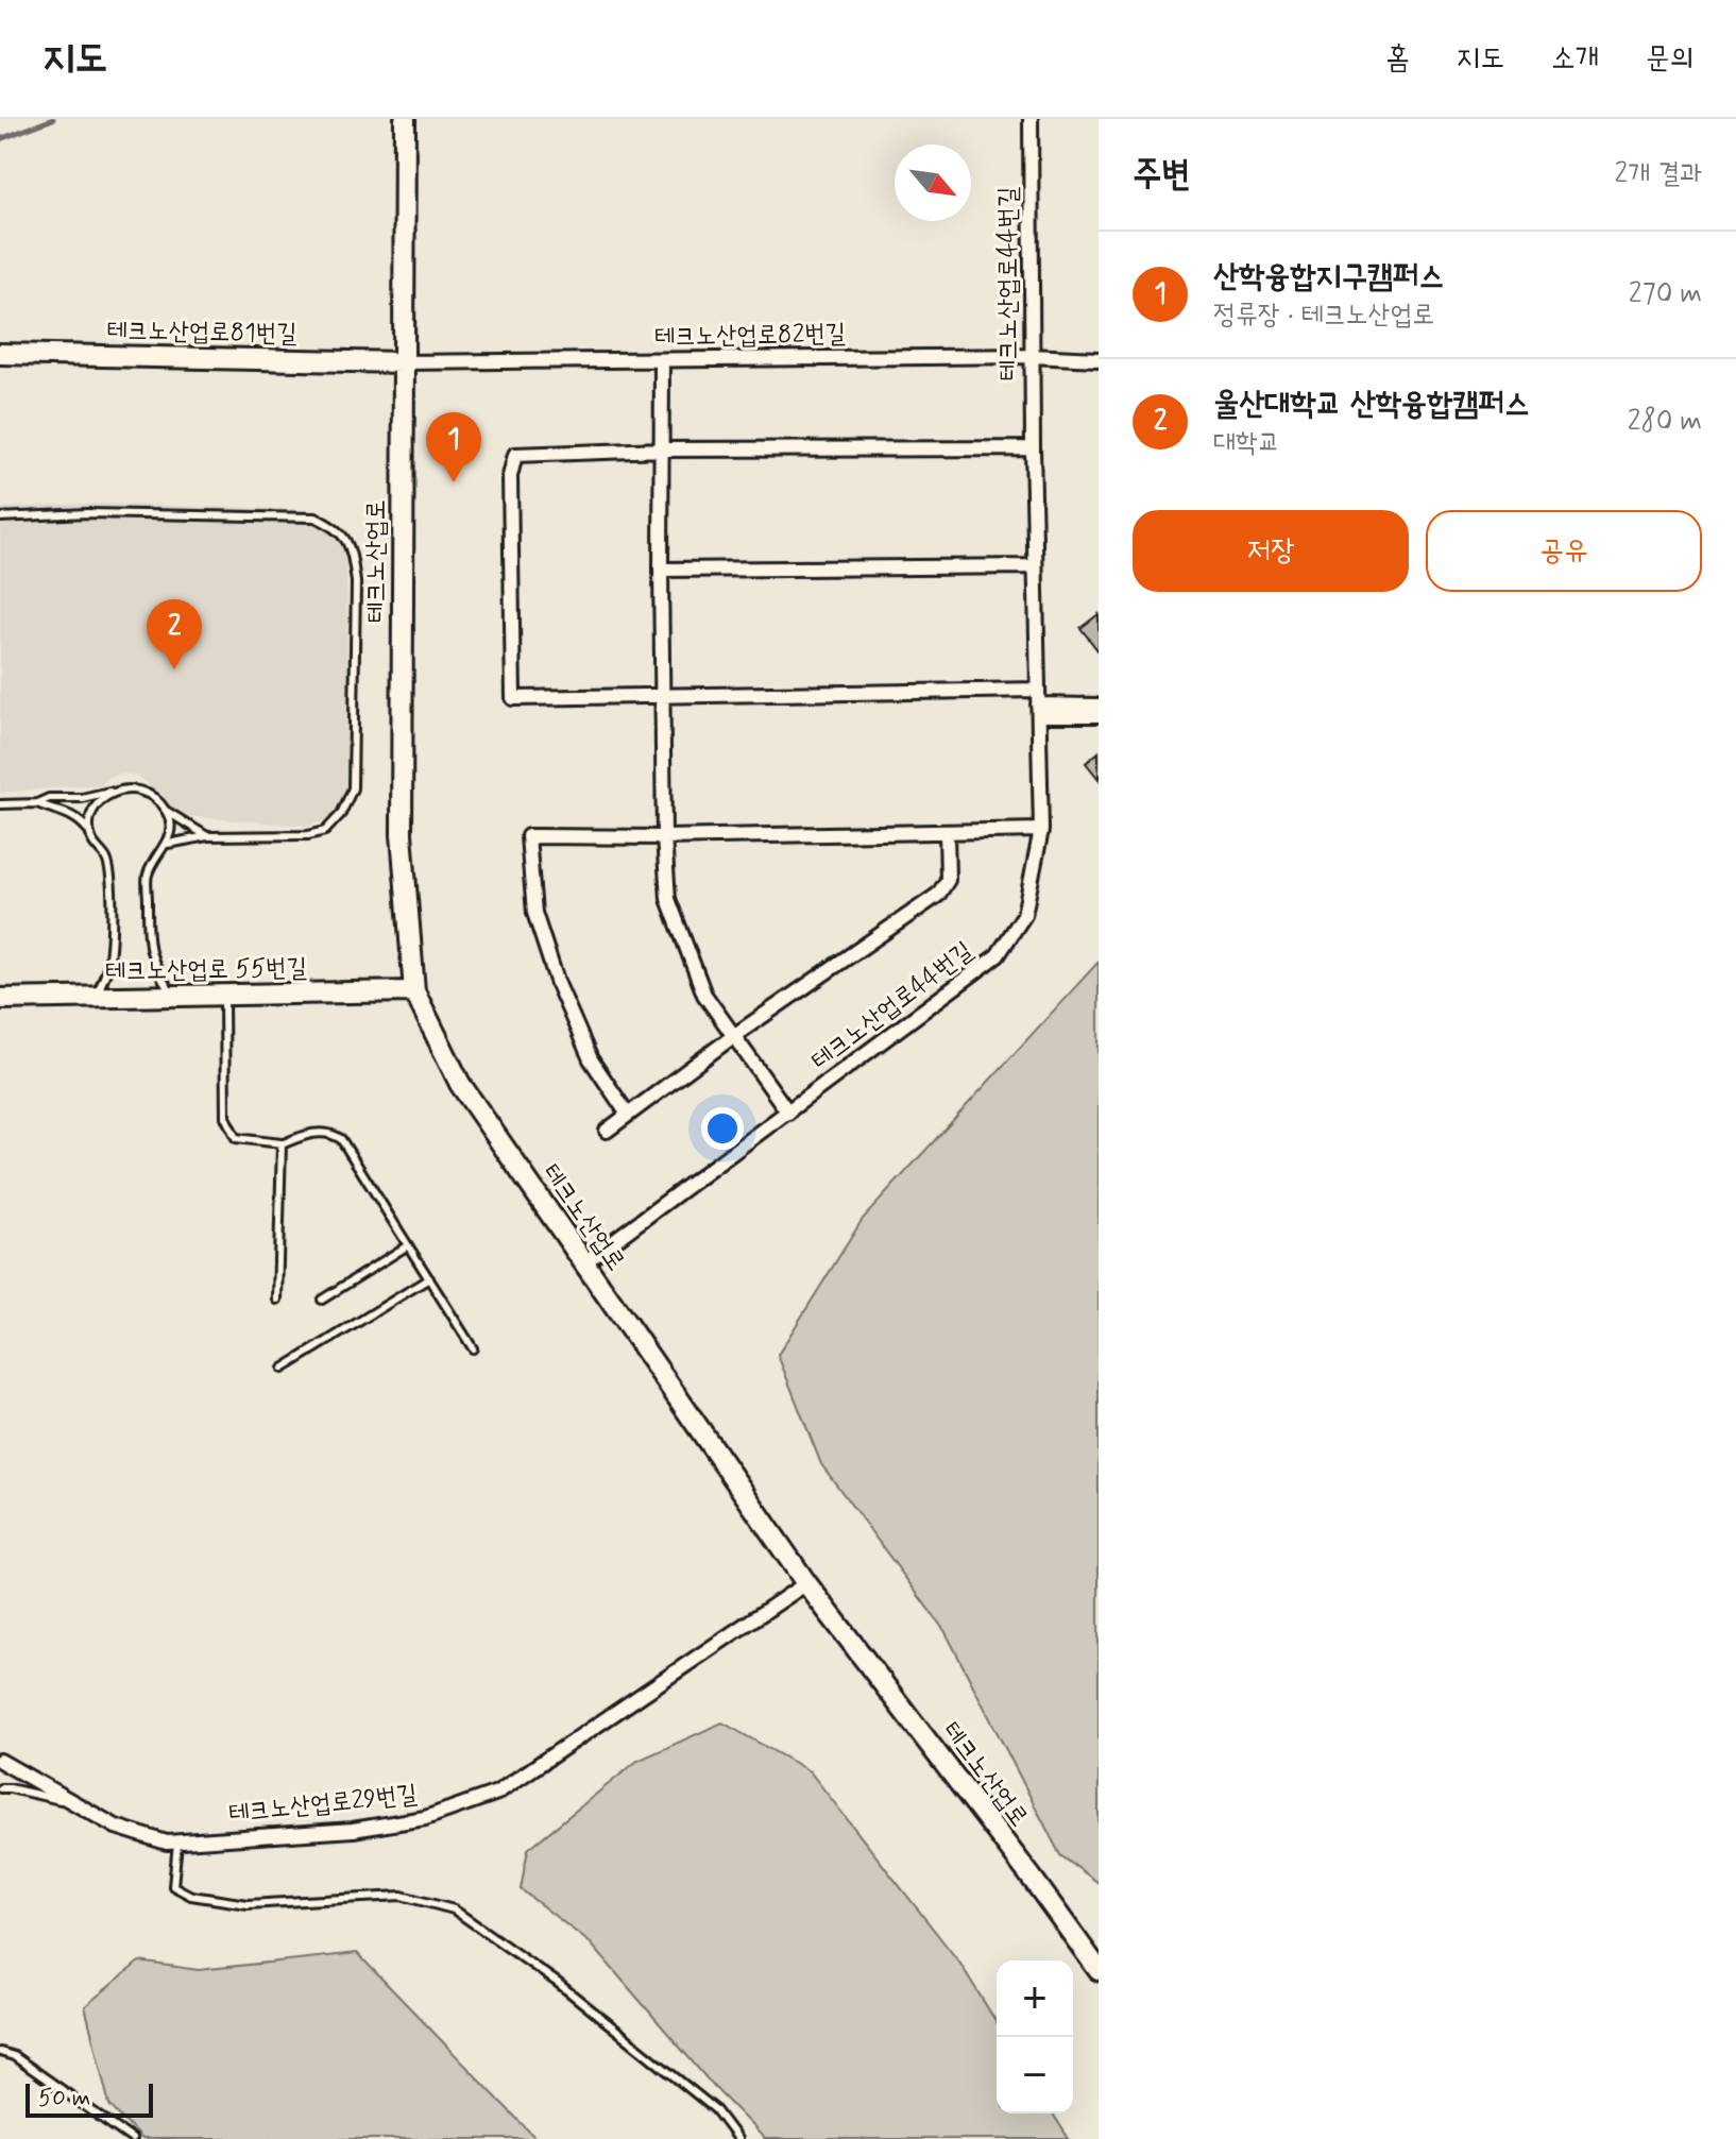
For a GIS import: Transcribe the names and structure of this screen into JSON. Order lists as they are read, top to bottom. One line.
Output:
{"streets":{"main road":["테크노산업로81번길","테크노산업로","테크노산업로 55번길"],"street":["테크노산업로44번길","테크노산업로82번길","테크노산업로29번길"]},"crossings":[["테크노산업로44번길","테크노산업로82번길"],["테크노산업로44번길","테크노산업로"],["테크노산업로81번길","테크노산업로82번길"],["테크노산업로81번길","테크노산업로"],["테크노산업로82번길","테크노산업로"],["테크노산업로","테크노산업로 55번길"],["테크노산업로","테크노산업로29번길"]],"scale_bar":"50 m","north":"bottom right","page":{"header":"지도","nav":["홈","지도","소개","문의"],"heading":["주변","2개 결과"],"list":[{"mark":"1","name":"산학융합지구캠퍼스","note":"정류장 · 테크노산업로","value":"270 m"},{"mark":"2","name":"울산대학교 산학융합캠퍼스","note":"대학교","value":"280 m"}],"pins":["1","2"],"buttons":["저장","공유"],"map_buttons":["+","−"],"scale":"50 m"}}
